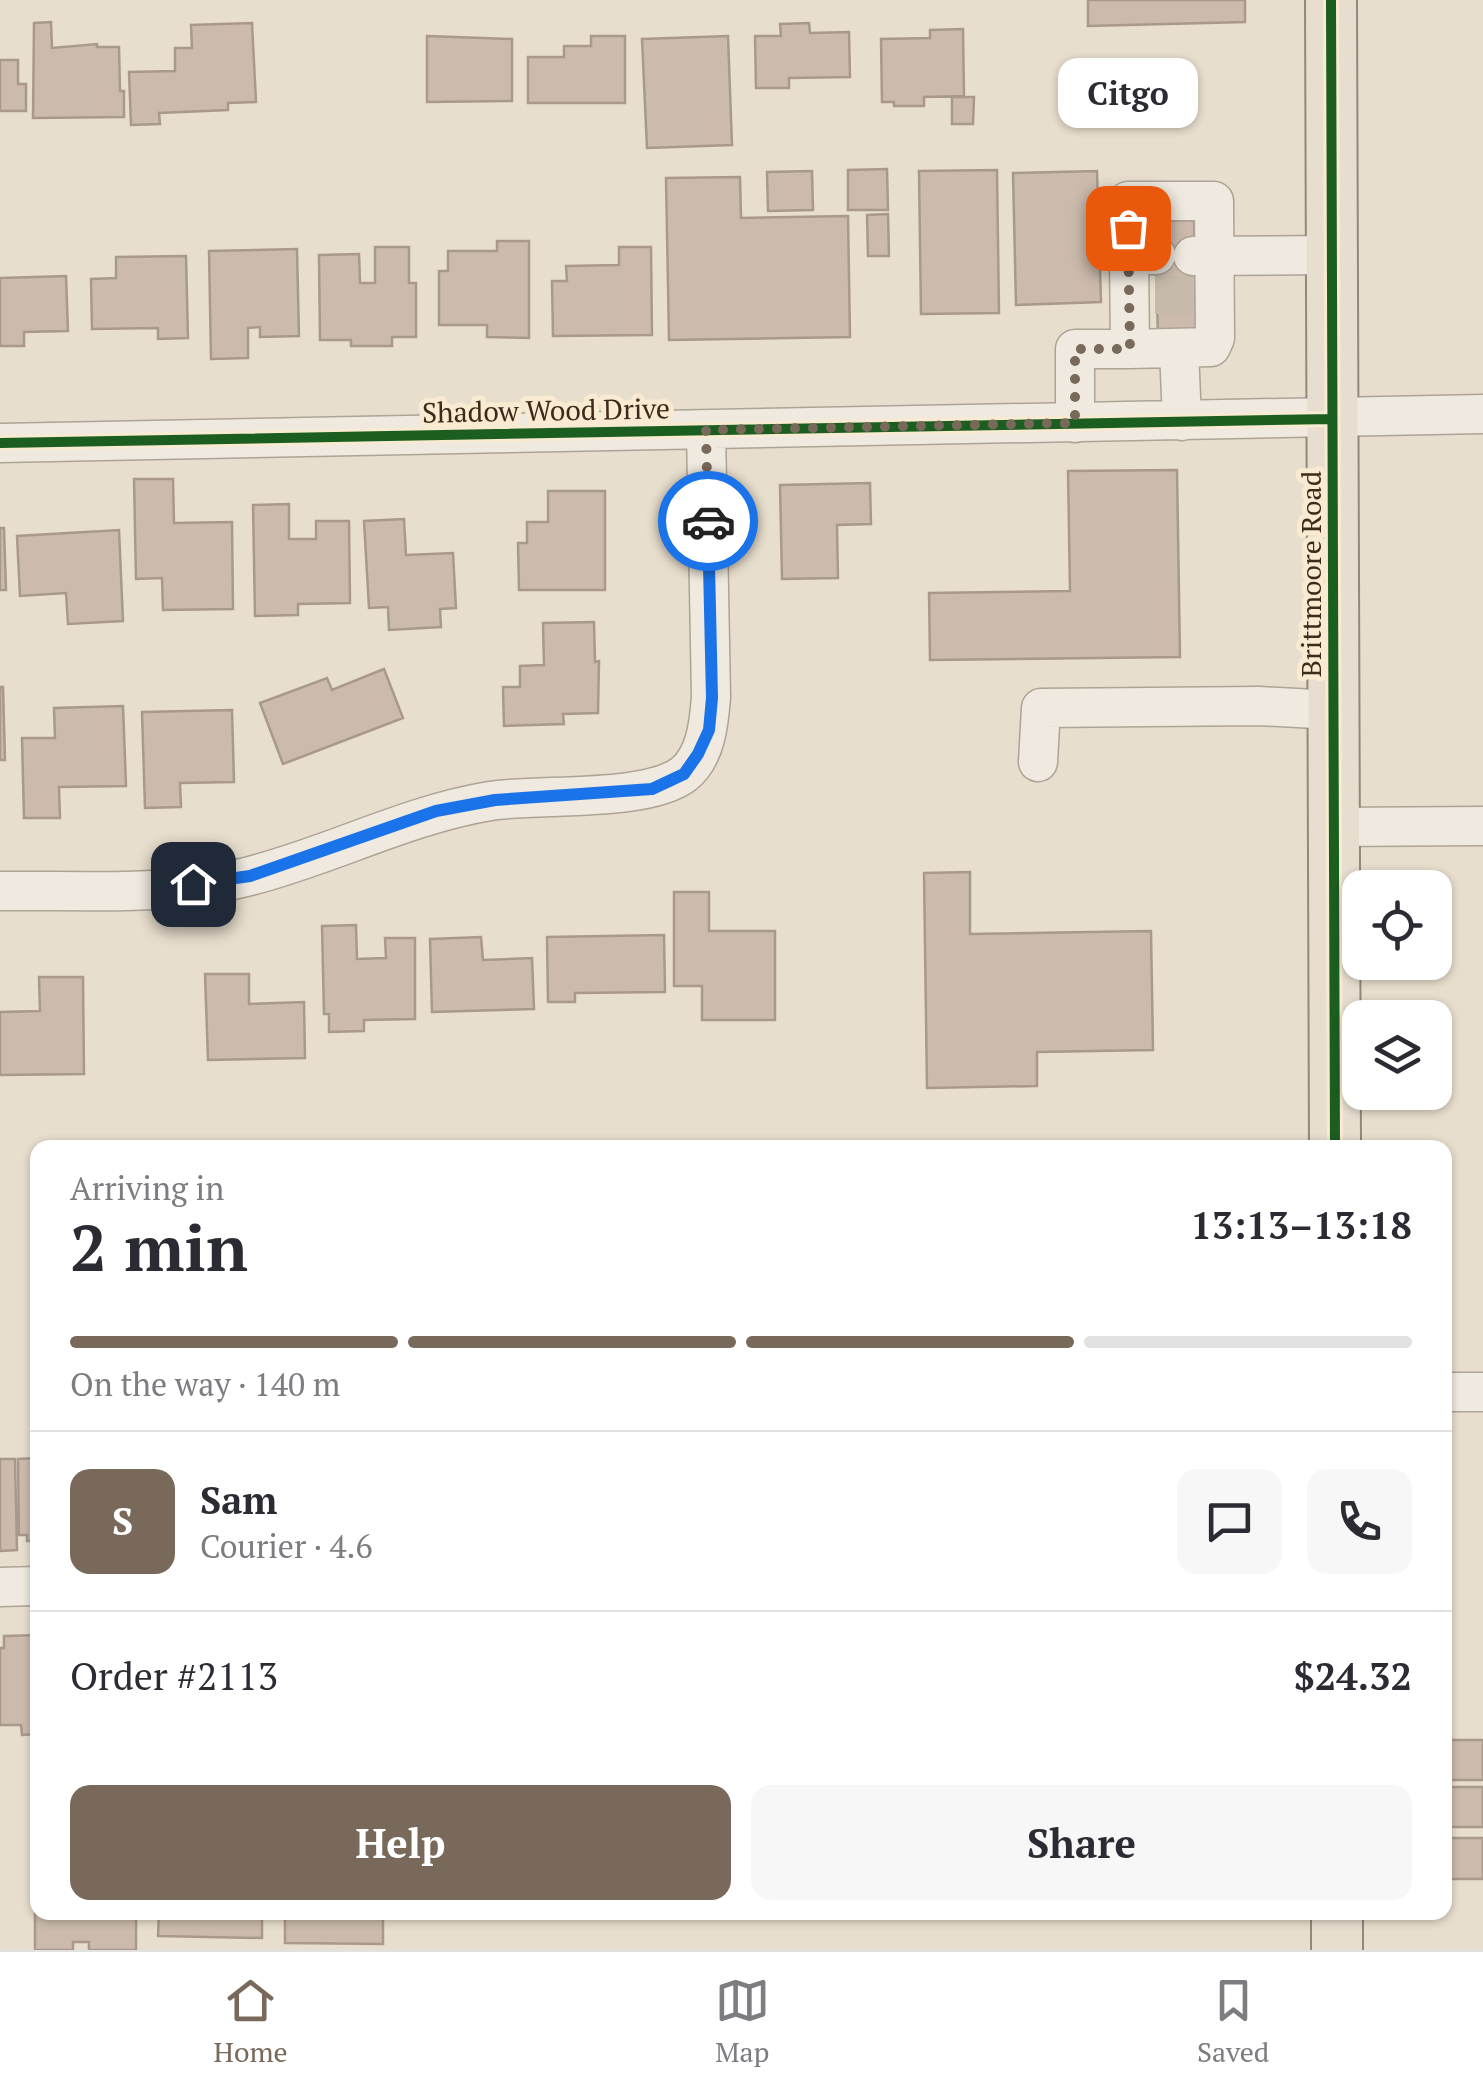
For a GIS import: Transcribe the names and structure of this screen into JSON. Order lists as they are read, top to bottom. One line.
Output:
{"streets":{"main road":["Brittmoore Road"],"street":["Shadow Wood Drive"]},"crossings":[["Shadow Wood Drive","Brittmoore Road"]],"places":["Citgo"],"page":{"bubble":"Citgo","heading":["2 min","Arriving in","13:13–13:18"],"panel":["Sam","Courier · 4.6","Order #2113","$24.32"],"bar":"On the way · 140 m","round":"S","buttons":["Help","Share"],"tabs":["Home","Map","Saved"]}}
